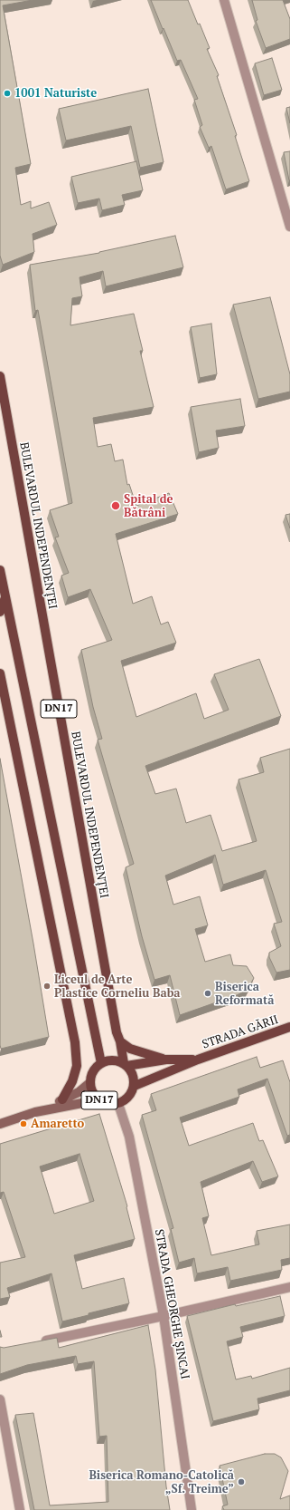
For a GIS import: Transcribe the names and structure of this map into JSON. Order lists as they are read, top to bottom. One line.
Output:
{"streets":{"main road":["BULEVARDUL INDEPENDENȚEI","DN17","STRADA GĂRII"],"street":["STRADA GHEORGHE ȘINCAI"]},"crossings":[["BULEVARDUL INDEPENDENȚEI","DN17"],["BULEVARDUL INDEPENDENȚEI","STRADA GĂRII"],["BULEVARDUL INDEPENDENȚEI","STRADA GHEORGHE ȘINCAI"],["DN17","STRADA GĂRII"],["DN17","STRADA GHEORGHE ȘINCAI"],["STRADA GĂRII","STRADA GHEORGHE ȘINCAI"]],"places":["1001 Naturiste","Spital de Bătrâni","Liceul de Arte Plastice Corneliu Baba","Biserica Reformată","Amaretto","Biserica Romano-Catolică „Sf. Treime”"]}
